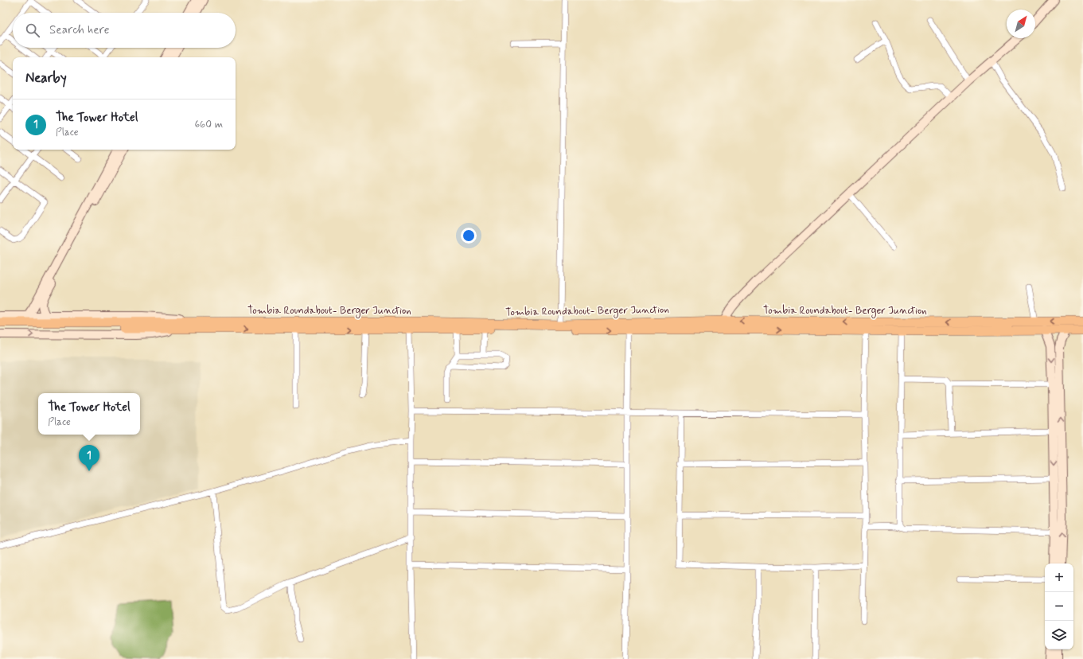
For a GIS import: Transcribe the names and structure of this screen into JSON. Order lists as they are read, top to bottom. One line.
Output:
{"streets":{"main road":["Tombia Roundabout- Berger Junction"]},"north":"top right","page":{"search":"Search here","heading":"Nearby","list":[{"mark":"1","name":"The Tower Hotel","note":"Place","value":"660 m"}],"popup":["The Tower Hotel","Place"],"pins":"1","map_buttons":["+","−"]}}
